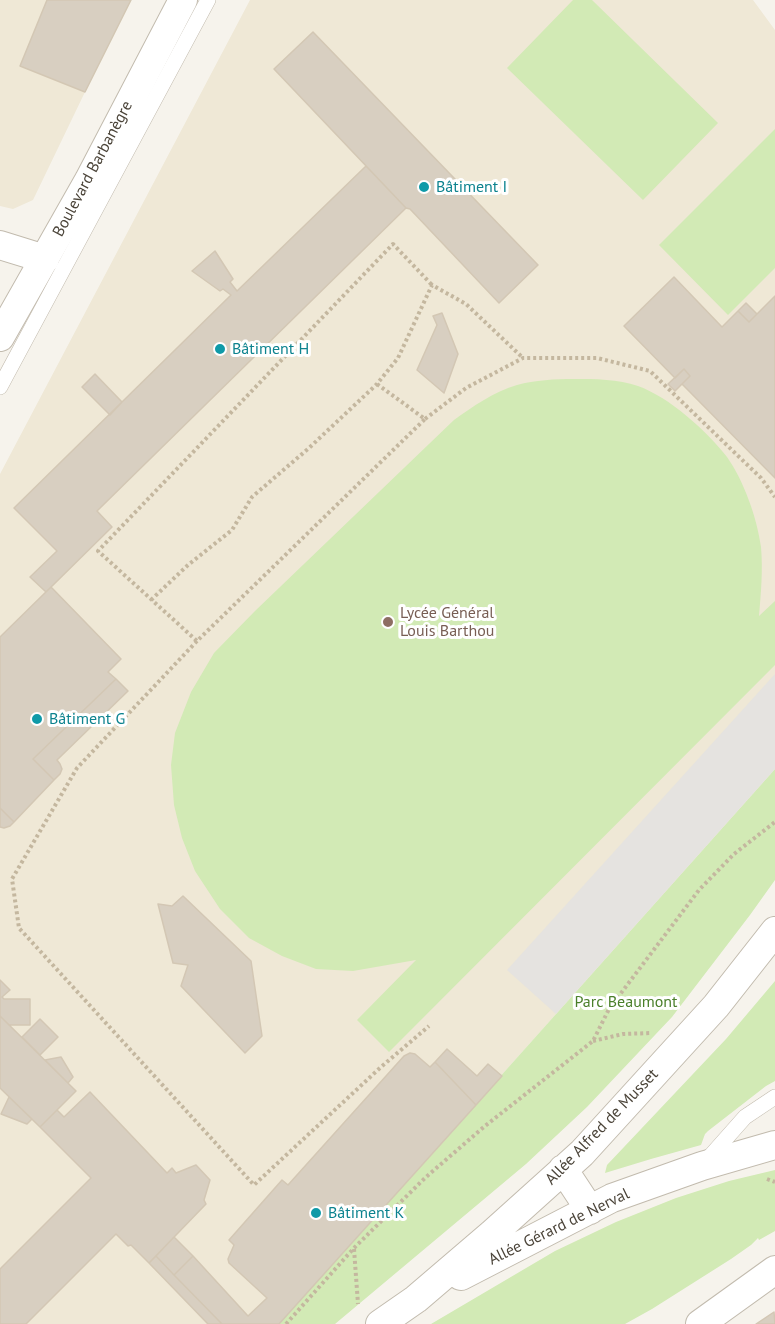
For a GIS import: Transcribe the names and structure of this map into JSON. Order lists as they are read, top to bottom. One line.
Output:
{"streets":{"street":["Boulevard Barbanègre","Allée Alfred de Musset","Allée Gérard de Nerval"]},"crossings":[["Allée Alfred de Musset","Allée Gérard de Nerval"]],"parks":["Parc Beaumont"],"places":["Bâtiment I","Bâtiment H","Lycée Général Louis Barthou","Bâtiment G","Bâtiment K"]}
